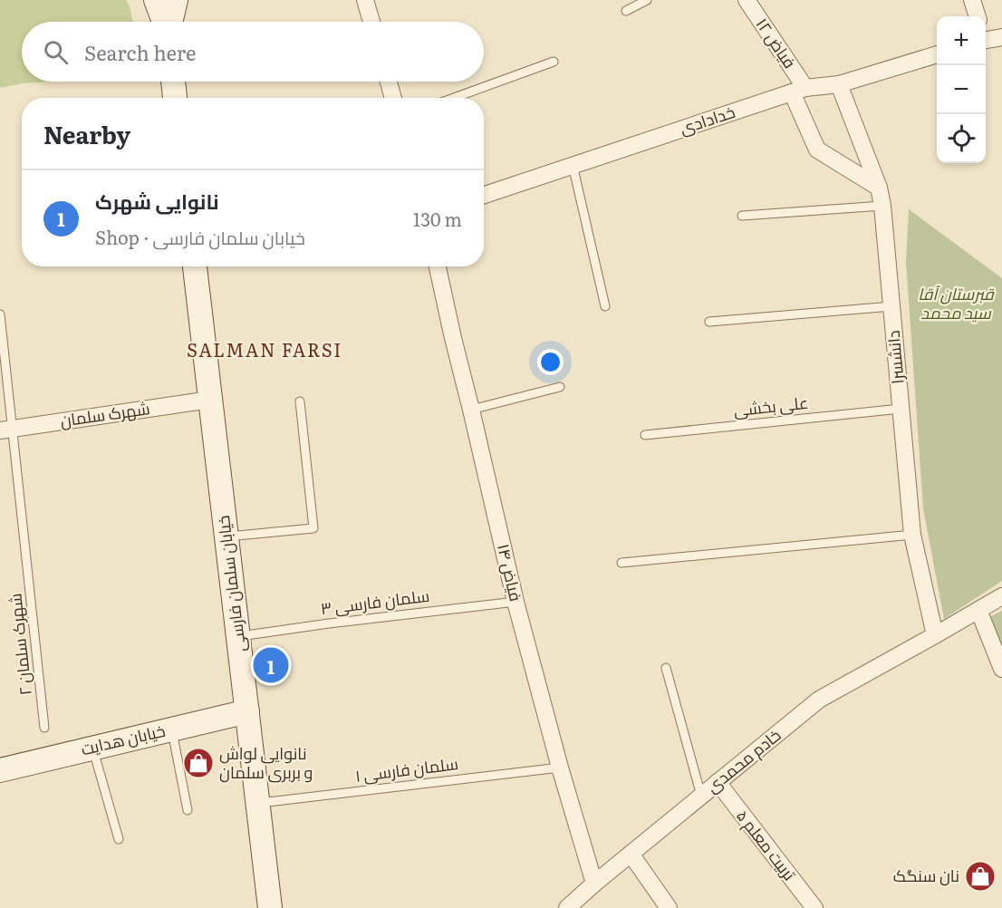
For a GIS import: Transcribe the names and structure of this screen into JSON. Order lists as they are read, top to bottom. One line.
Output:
{"streets":{"main road":["خیابان سلمان فارسی","خیابان هدایت"],"street":["فیاض ۱۲","خدادادی","دانشسرا","شهرک سلمان","فیاض ۱۴","خادم محمدی","تربیت معلم ۵"],"lane":["علی بخشی","سلمان فارسی ۳","شهرک سلمان ۲","سلمان فارسی ۱"]},"crossings":[["فیاض ۱۲","خدادادی"],["فیاض ۱۲","دانشسرا"],["خدادادی","دانشسرا"],["دانشسرا","علی بخشی"],["دانشسرا","خادم محمدی"],["شهرک سلمان","خیابان سلمان فارسی"],["شهرک سلمان","شهرک سلمان ۲"],["فیاض ۱۴","سلمان فارسی ۳"],["فیاض ۱۴","خادم محمدی"],["فیاض ۱۴","سلمان فارسی ۱"],["خیابان سلمان فارسی","سلمان فارسی ۳"],["خیابان سلمان فارسی","خیابان هدایت"],["خیابان سلمان فارسی","سلمان فارسی ۱"],["خادم محمدی","تربیت معلم ۵"]],"districts":["SALMAN FARSI"],"parks":["قبرستان آقا سید محمد"],"places":{"shop":["نانوایی لواش و بربری سلمان","نان سنگک"]},"page":{"map_buttons":["+","−"],"search":"Search here","heading":"Nearby","list":[{"mark":"1","name":"نانوایی شهرک","note":"Shop · خیابان سلمان فارسی","value":"130 m"}],"pins":"1"}}
